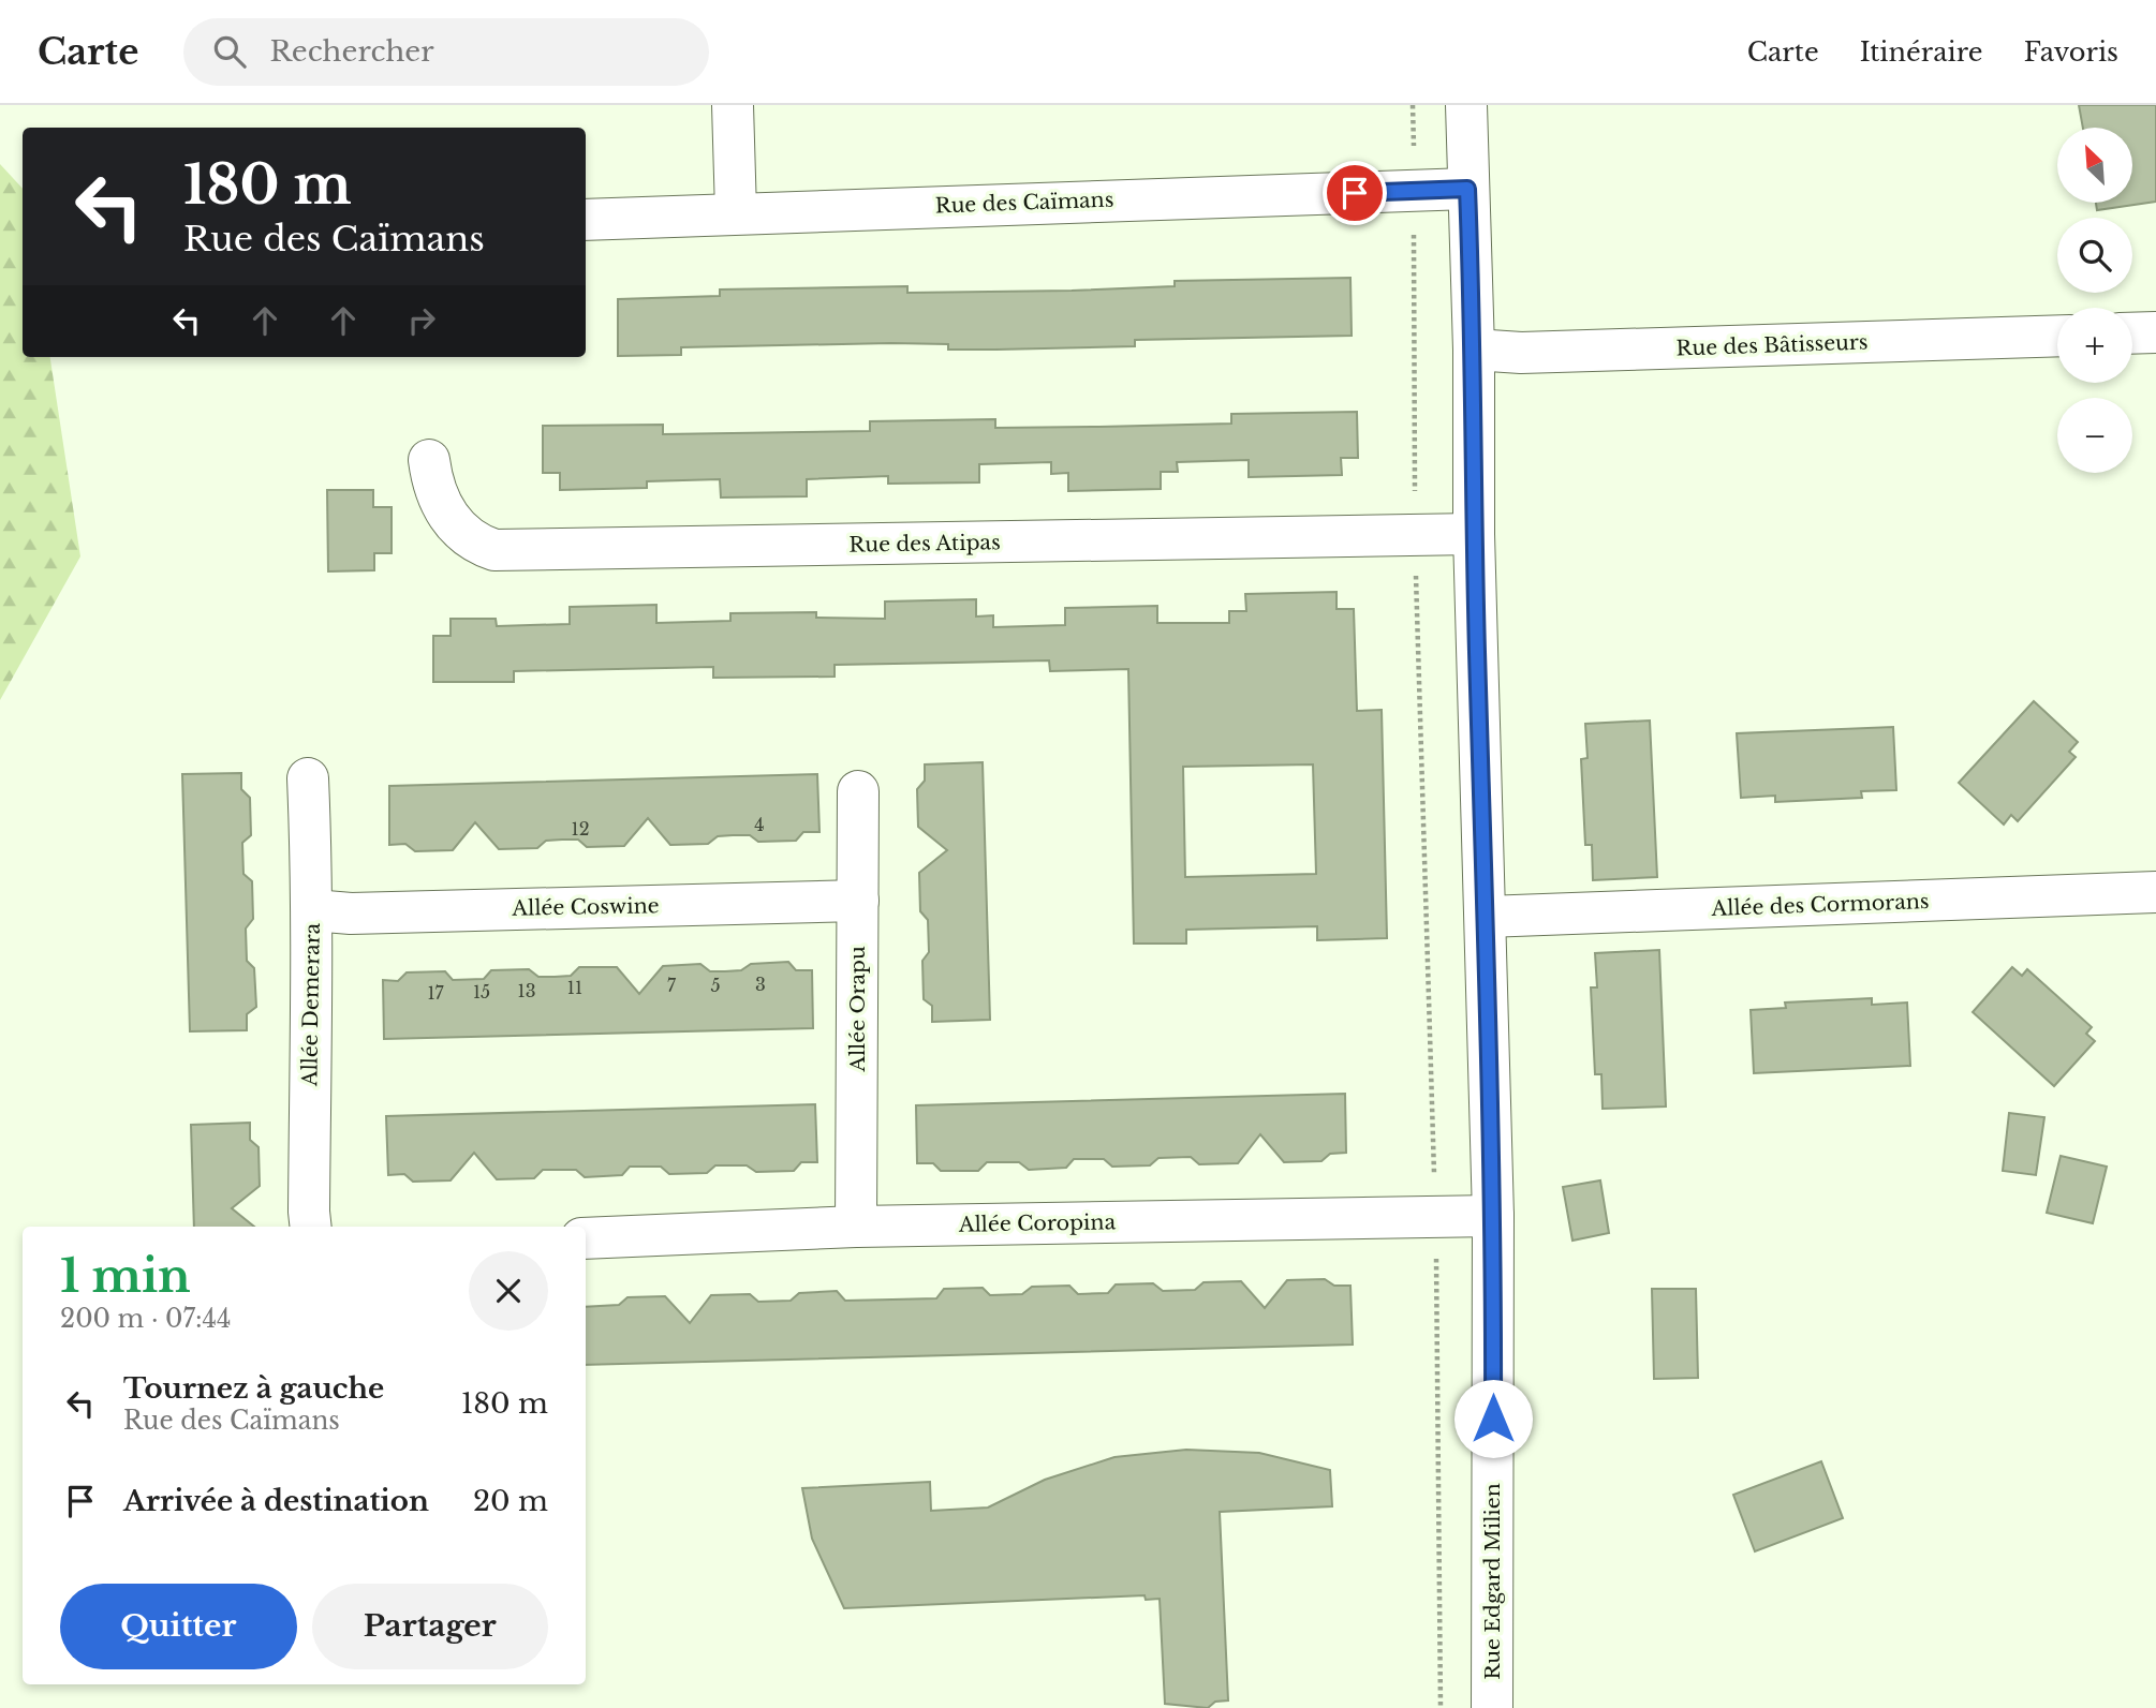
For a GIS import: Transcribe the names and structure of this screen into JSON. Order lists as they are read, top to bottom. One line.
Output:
{"streets":{"street":["Rue des Caïmans","Rue des Bâtisseurs","Rue des Atipas","Allée des Cormorans","Allée Coswine","Allée Demerara","Allée Orapu","Allée Coropina","Rue Edgard Milien"]},"crossings":[["Rue des Caïmans","Rue Edgard Milien"],["Rue des Bâtisseurs","Rue Edgard Milien"],["Rue des Atipas","Rue Edgard Milien"],["Allée des Cormorans","Rue Edgard Milien"],["Allée Coswine","Allée Demerara"],["Allée Coswine","Allée Orapu"],["Allée Orapu","Allée Coropina"],["Allée Coropina","Rue Edgard Milien"]],"house_numbers":["4","12","3","7","5","11","13","15","17"],"north":"top left","page":{"header":"Carte","search":"Rechercher","nav":["Carte","Itinéraire","Favoris"],"map_buttons":["+","−"],"turn":["180 m","Rue des Caïmans"],"heading":["1 min","200 m · 07:44"],"list":[{"name":"Tournez à gauche","note":"Rue des Caïmans","value":"180 m"},{"name":"Arrivée à destination","value":"20 m"}],"buttons":["Quitter","Partager"]}}
